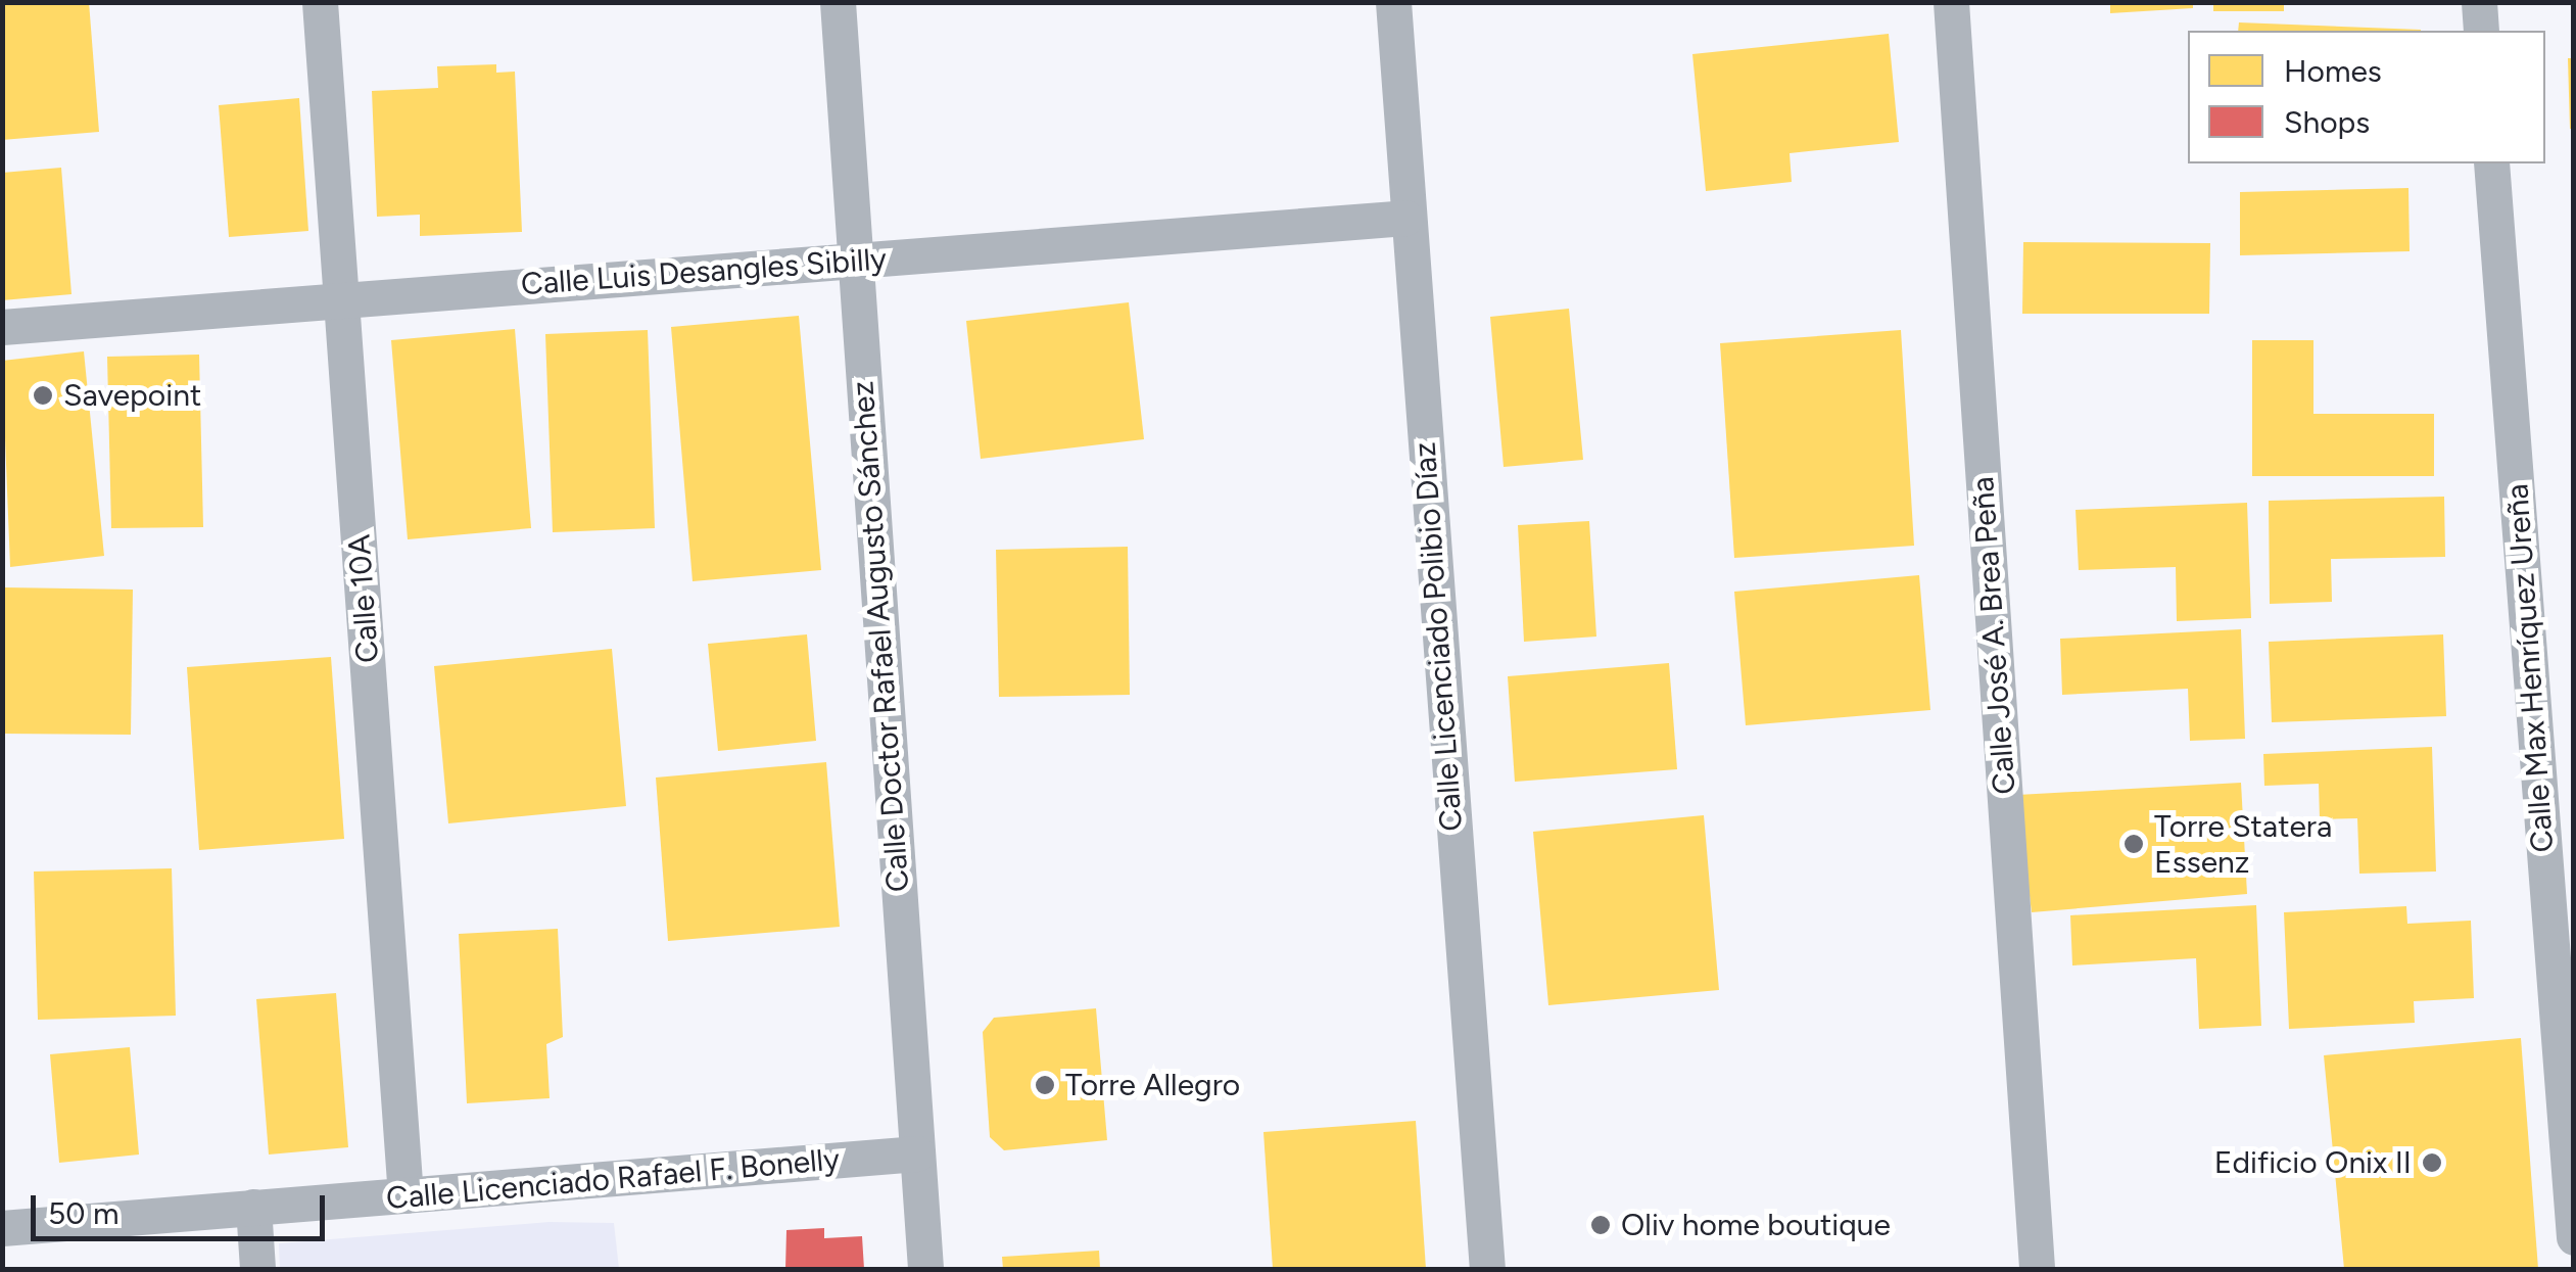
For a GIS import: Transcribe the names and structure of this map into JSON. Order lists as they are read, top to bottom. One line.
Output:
{"streets":{"street":["Calle Luis Desangles Sibilly","Calle 10A","Calle José A. Brea Peña","Calle Doctor Rafael Augusto Sánchez","Calle Licenciado Polibio Díaz","Calle Max Henríquez Ureña","Calle Licenciado Rafael F. Bonelly"]},"crossings":[["Calle Luis Desangles Sibilly","Calle 10A"],["Calle Luis Desangles Sibilly","Calle Doctor Rafael Augusto Sánchez"],["Calle Luis Desangles Sibilly","Calle Licenciado Polibio Díaz"],["Calle 10A","Calle Licenciado Rafael F. Bonelly"],["Calle Doctor Rafael Augusto Sánchez","Calle Licenciado Rafael F. Bonelly"]],"places":["Savepoint","Torre Statera Essenz","Torre Allegro","Edificio Onix II","Oliv home boutique"],"legend":["Homes","Shops"],"scale_bar":"50 m"}
